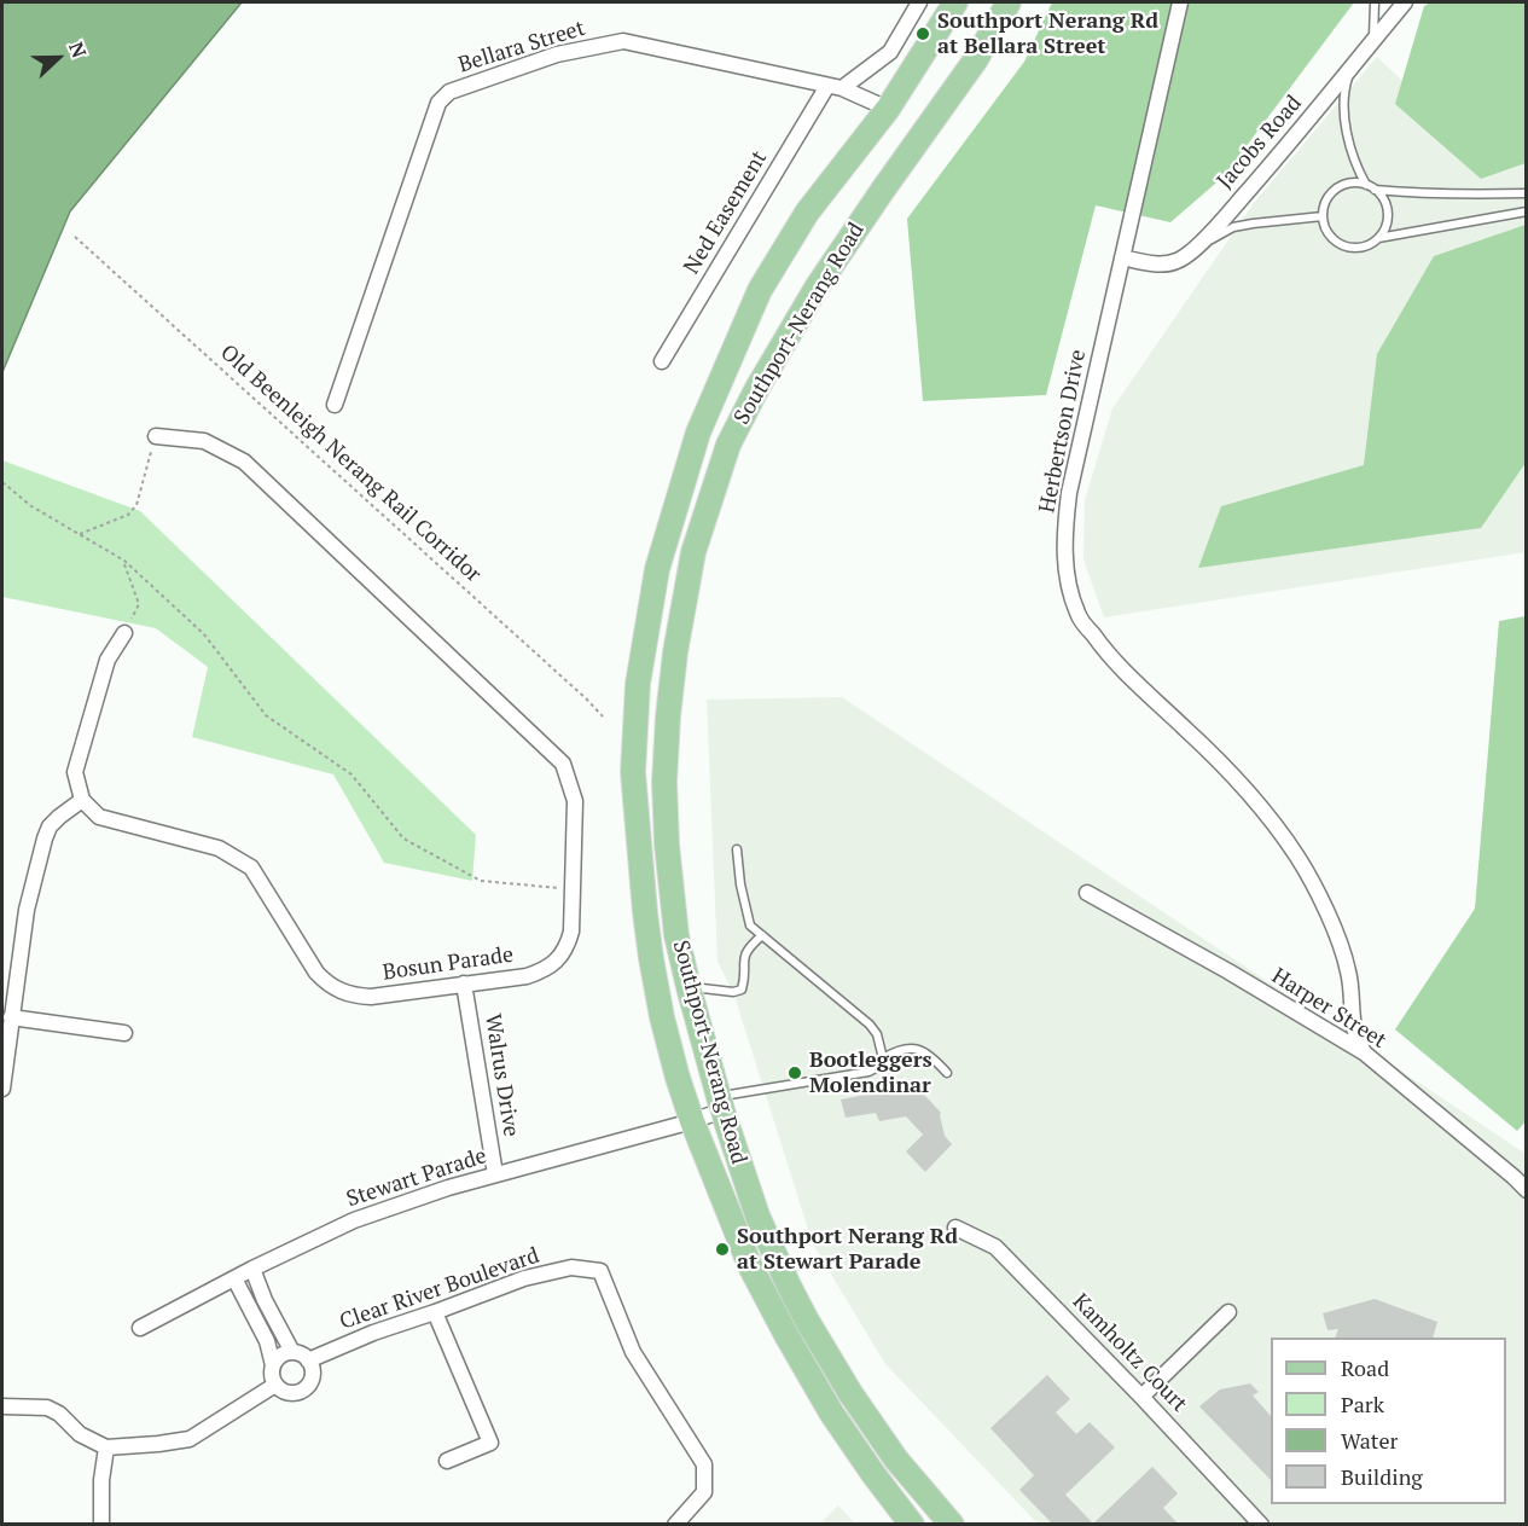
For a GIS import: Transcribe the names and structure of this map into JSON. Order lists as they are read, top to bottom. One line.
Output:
{"streets":{"main road":["Southport-Nerang Road"],"street":["Bellara Street","Jacobs Road","Ned Easement","Herbertson Drive","Bosun Parade","Harper Street","Walrus Drive","Stewart Parade","Clear River Boulevard","Kamholtz Court"],"path":["Old Beenleigh Nerang Rail Corridor"]},"crossings":[["Bellara Street","Ned Easement"],["Bellara Street","Southport-Nerang Road"],["Jacobs Road","Herbertson Drive"],["Southport-Nerang Road","Stewart Parade"],["Herbertson Drive","Harper Street"],["Bosun Parade","Walrus Drive"],["Walrus Drive","Stewart Parade"]],"places":["Southport Nerang Rd at Bellara Street","Bootleggers Molendinar","Southport Nerang Rd at Stewart Parade"],"legend":["Road","Park","Water","Building"],"north":"right"}
